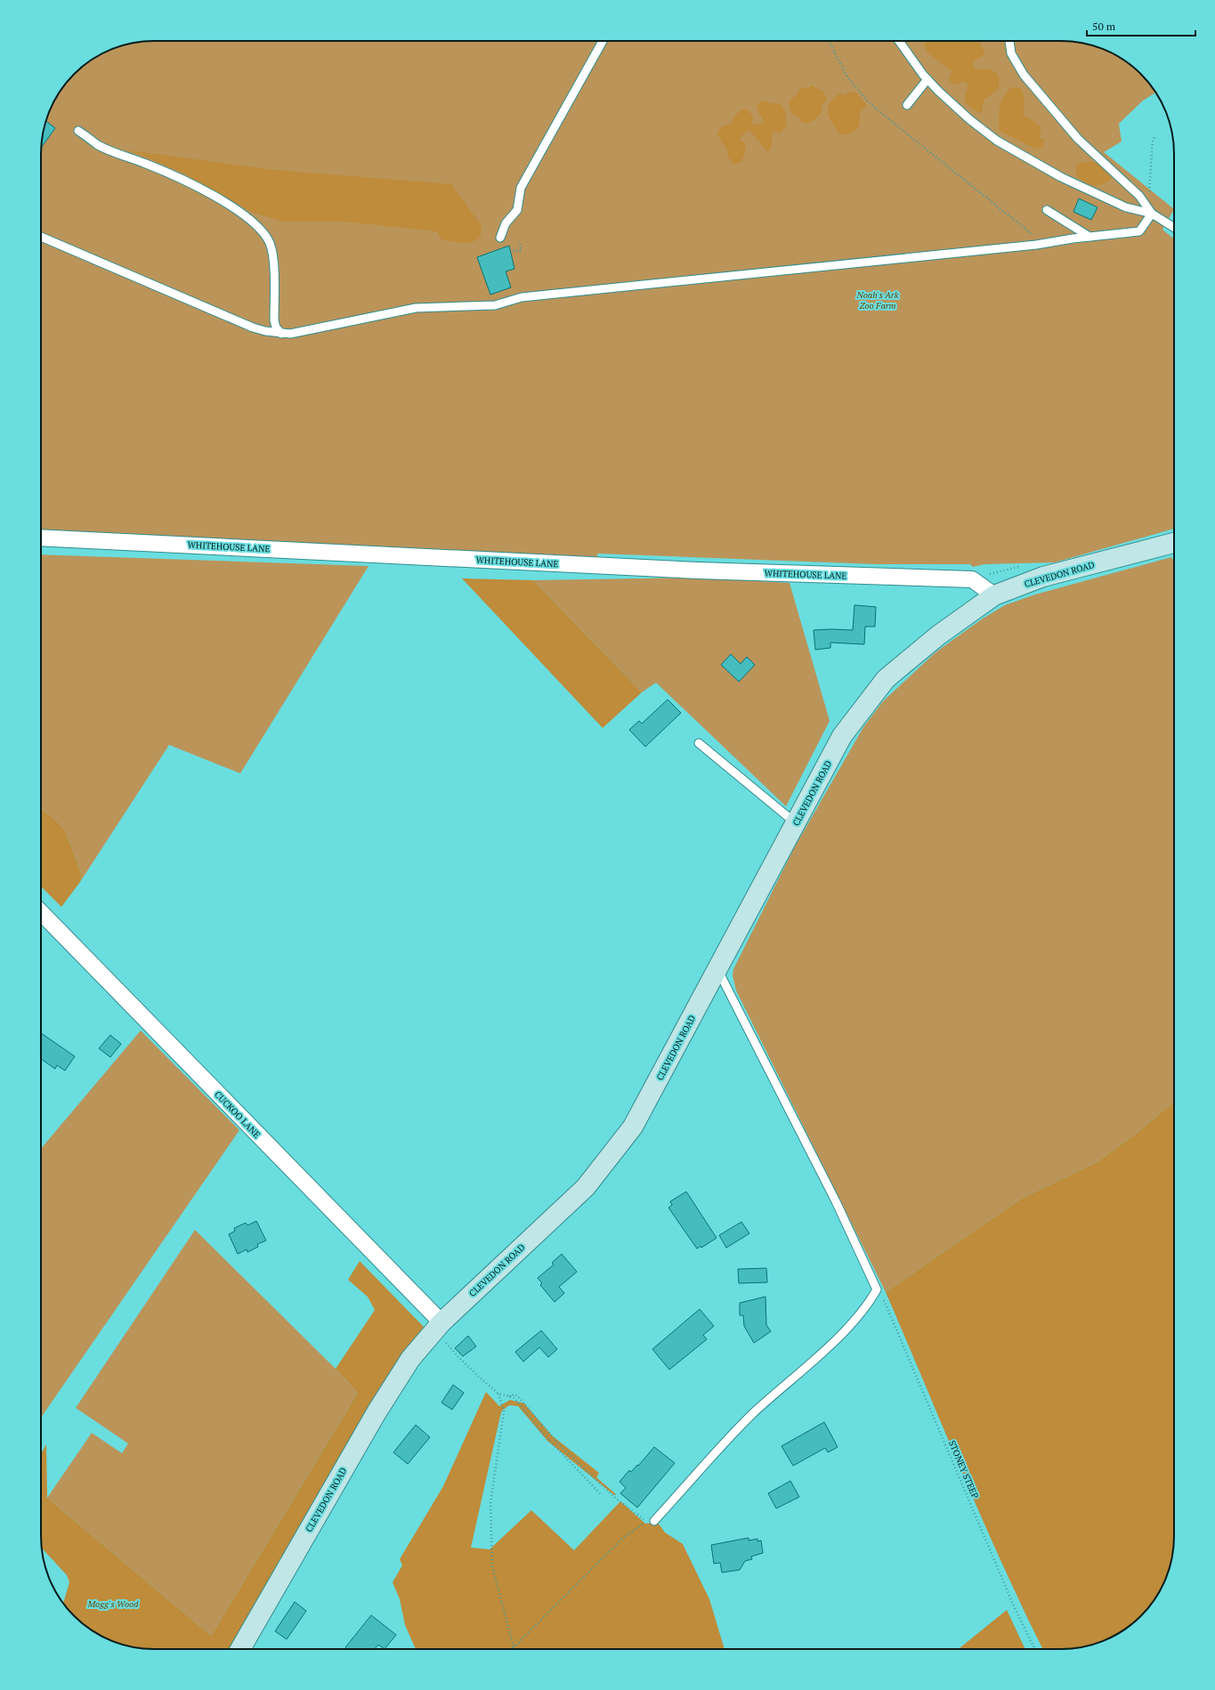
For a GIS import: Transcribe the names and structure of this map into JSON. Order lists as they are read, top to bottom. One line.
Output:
{"streets":{"main road":["CLEVEDON ROAD"],"street":["WHITEHOUSE LANE","CUCKOO LANE"],"path":["STONEY STEEP"]},"crossings":[["WHITEHOUSE LANE","CLEVEDON ROAD"],["CLEVEDON ROAD","CUCKOO LANE"]],"parks":["Noah's Ark Zoo Farm","Mogg's Wood"],"scale_bar":"50 m"}
